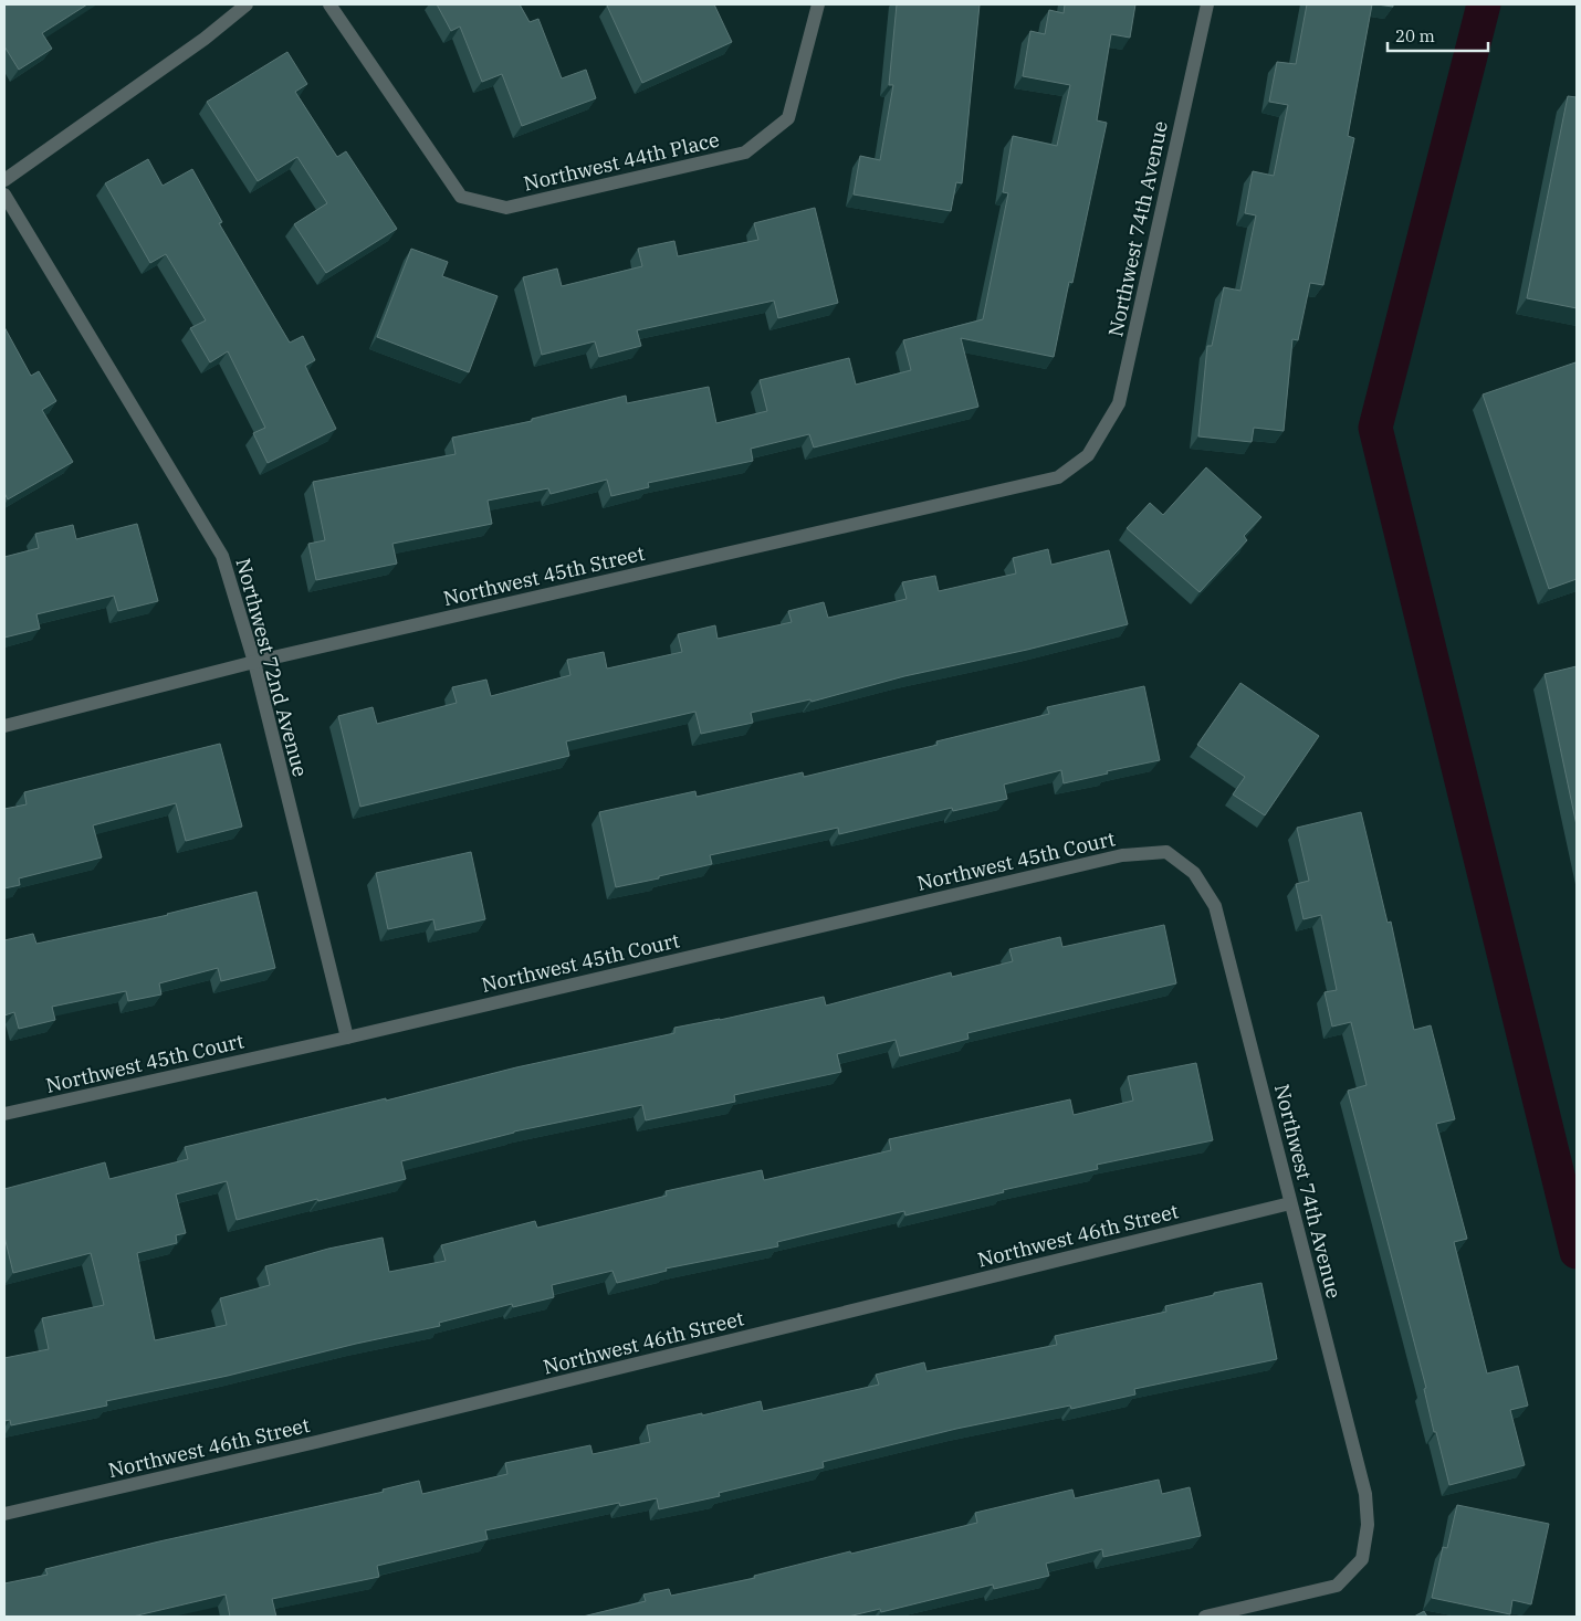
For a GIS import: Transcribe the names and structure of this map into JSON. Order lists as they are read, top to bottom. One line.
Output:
{"streets":{"street":["Northwest 44th Place","Northwest 74th Avenue","Northwest 45th Street","Northwest 72nd Avenue","Northwest 45th Court","Northwest 46th Street"]},"crossings":[["Northwest 74th Avenue","Northwest 45th Street"],["Northwest 74th Avenue","Northwest 45th Court"],["Northwest 74th Avenue","Northwest 46th Street"],["Northwest 45th Street","Northwest 72nd Avenue"],["Northwest 72nd Avenue","Northwest 45th Court"]],"scale_bar":"20 m"}
